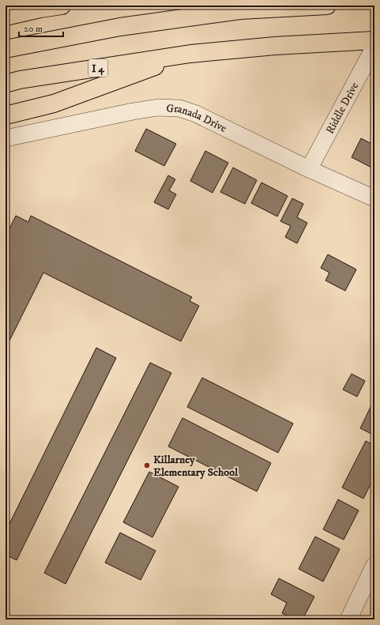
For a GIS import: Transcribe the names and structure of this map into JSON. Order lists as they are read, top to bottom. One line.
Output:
{"streets":{"highway":["I 4"],"street":["Riddle Drive","Granada Drive"]},"crossings":[["Riddle Drive","Granada Drive"]],"places":["Killarney Elementary School"],"scale_bar":"20 m"}
